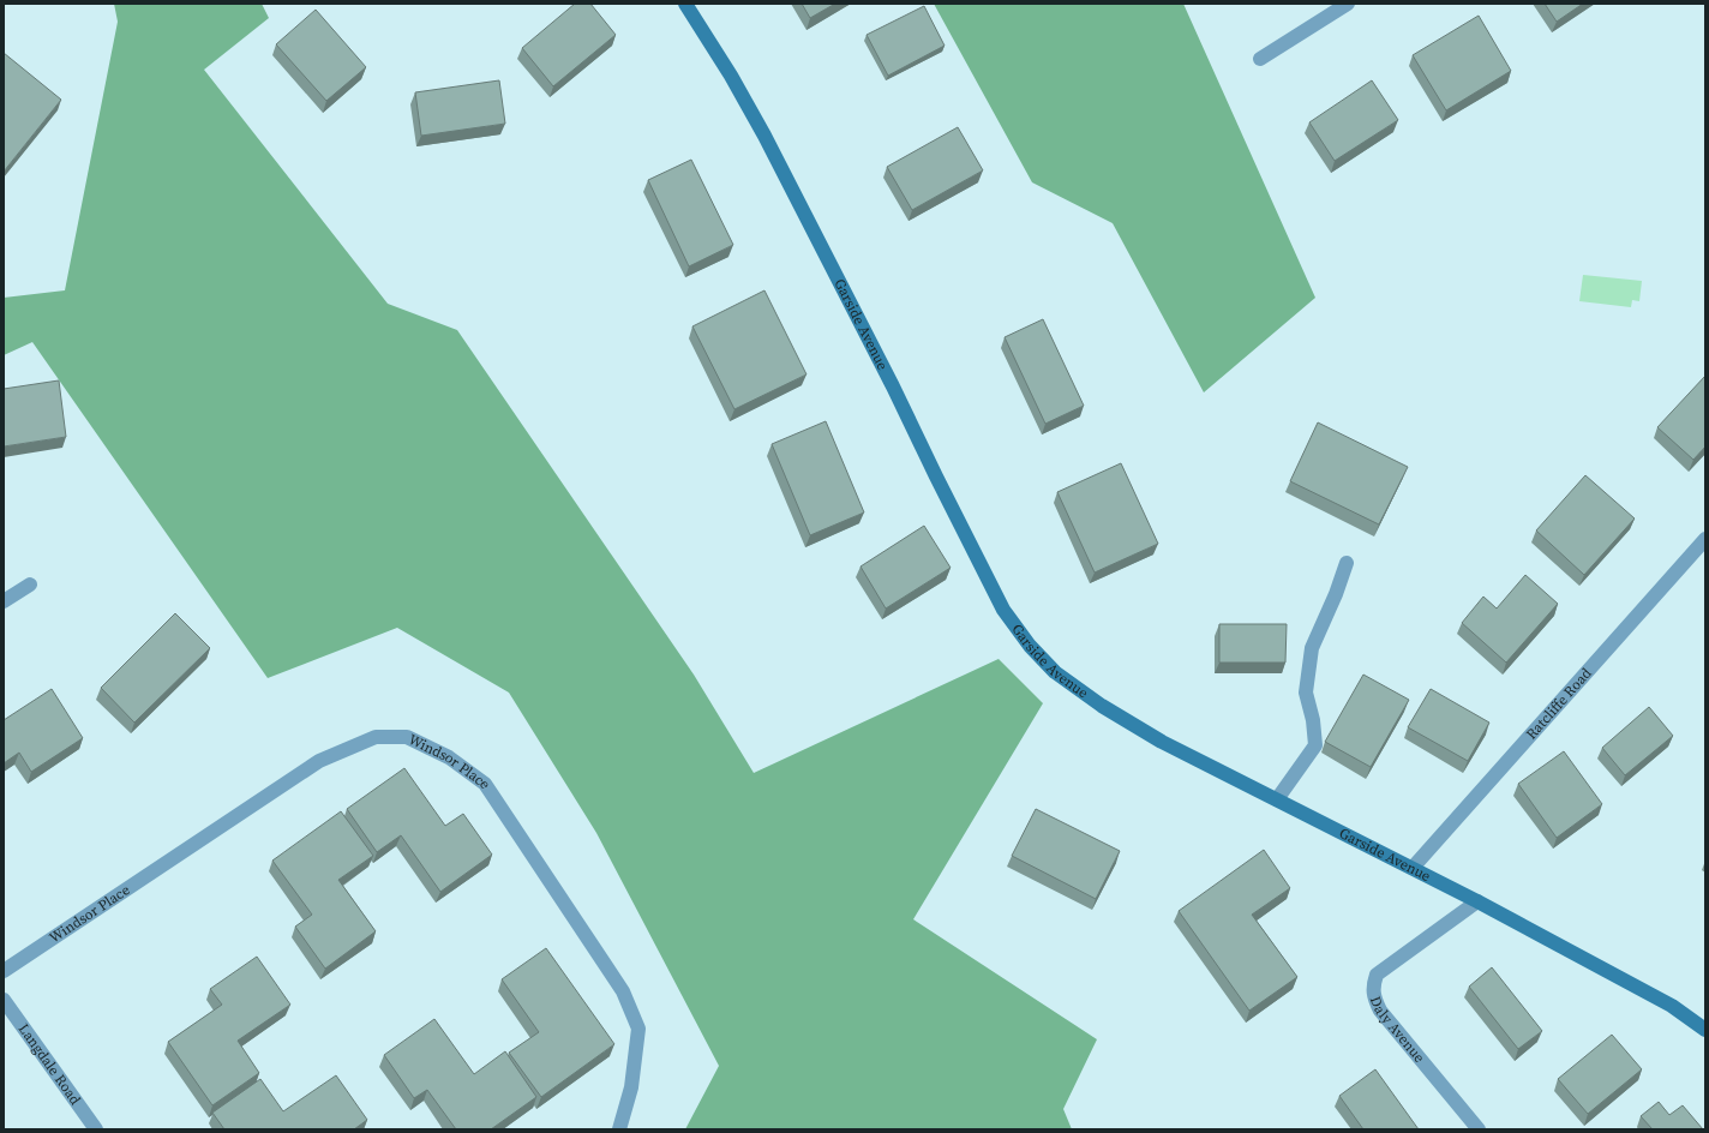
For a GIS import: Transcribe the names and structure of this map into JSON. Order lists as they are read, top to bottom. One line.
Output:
{"streets":{"street":["Garside Avenue","Ratcliffe Road","Windsor Place","Daly Avenue","Langdale Road"]},"crossings":[["Garside Avenue","Ratcliffe Road"],["Garside Avenue","Daly Avenue"]]}
